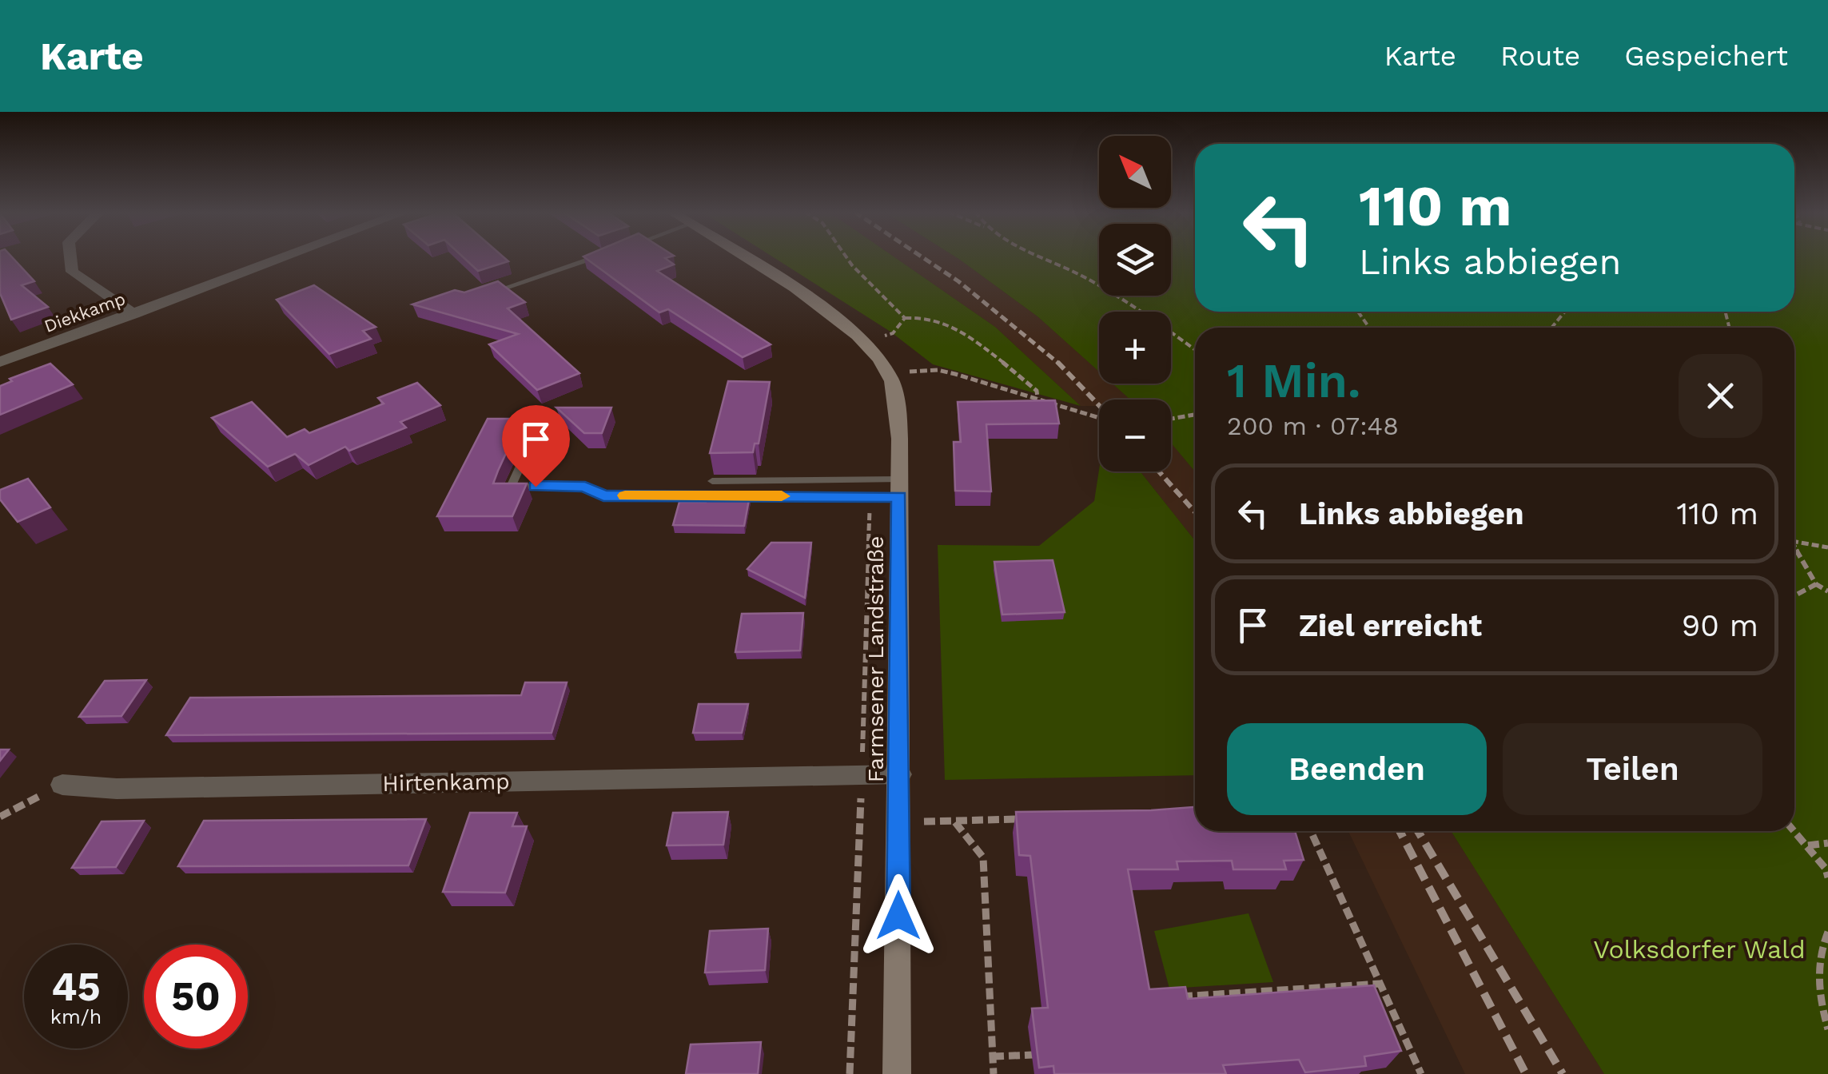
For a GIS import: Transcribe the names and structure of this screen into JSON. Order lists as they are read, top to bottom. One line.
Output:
{"streets":{"main road":["Farmsener Landstraße"],"street":["Diekkamp","Hirtenkamp"]},"crossings":[["Farmsener Landstraße","Hirtenkamp"]],"parks":["Volksdorfer Wald"],"north":"top left","page":{"header":"Karte","nav":["Karte","Route","Gespeichert"],"map_buttons":["+","−"],"turn":["110 m","Links abbiegen"],"heading":["1 Min.","200 m · 07:48"],"list":[{"name":"Links abbiegen","value":"110 m"},{"name":"Ziel erreicht","value":"90 m"}],"buttons":["Beenden","Teilen"],"speed":"45 km/h","limit":"50"}}
